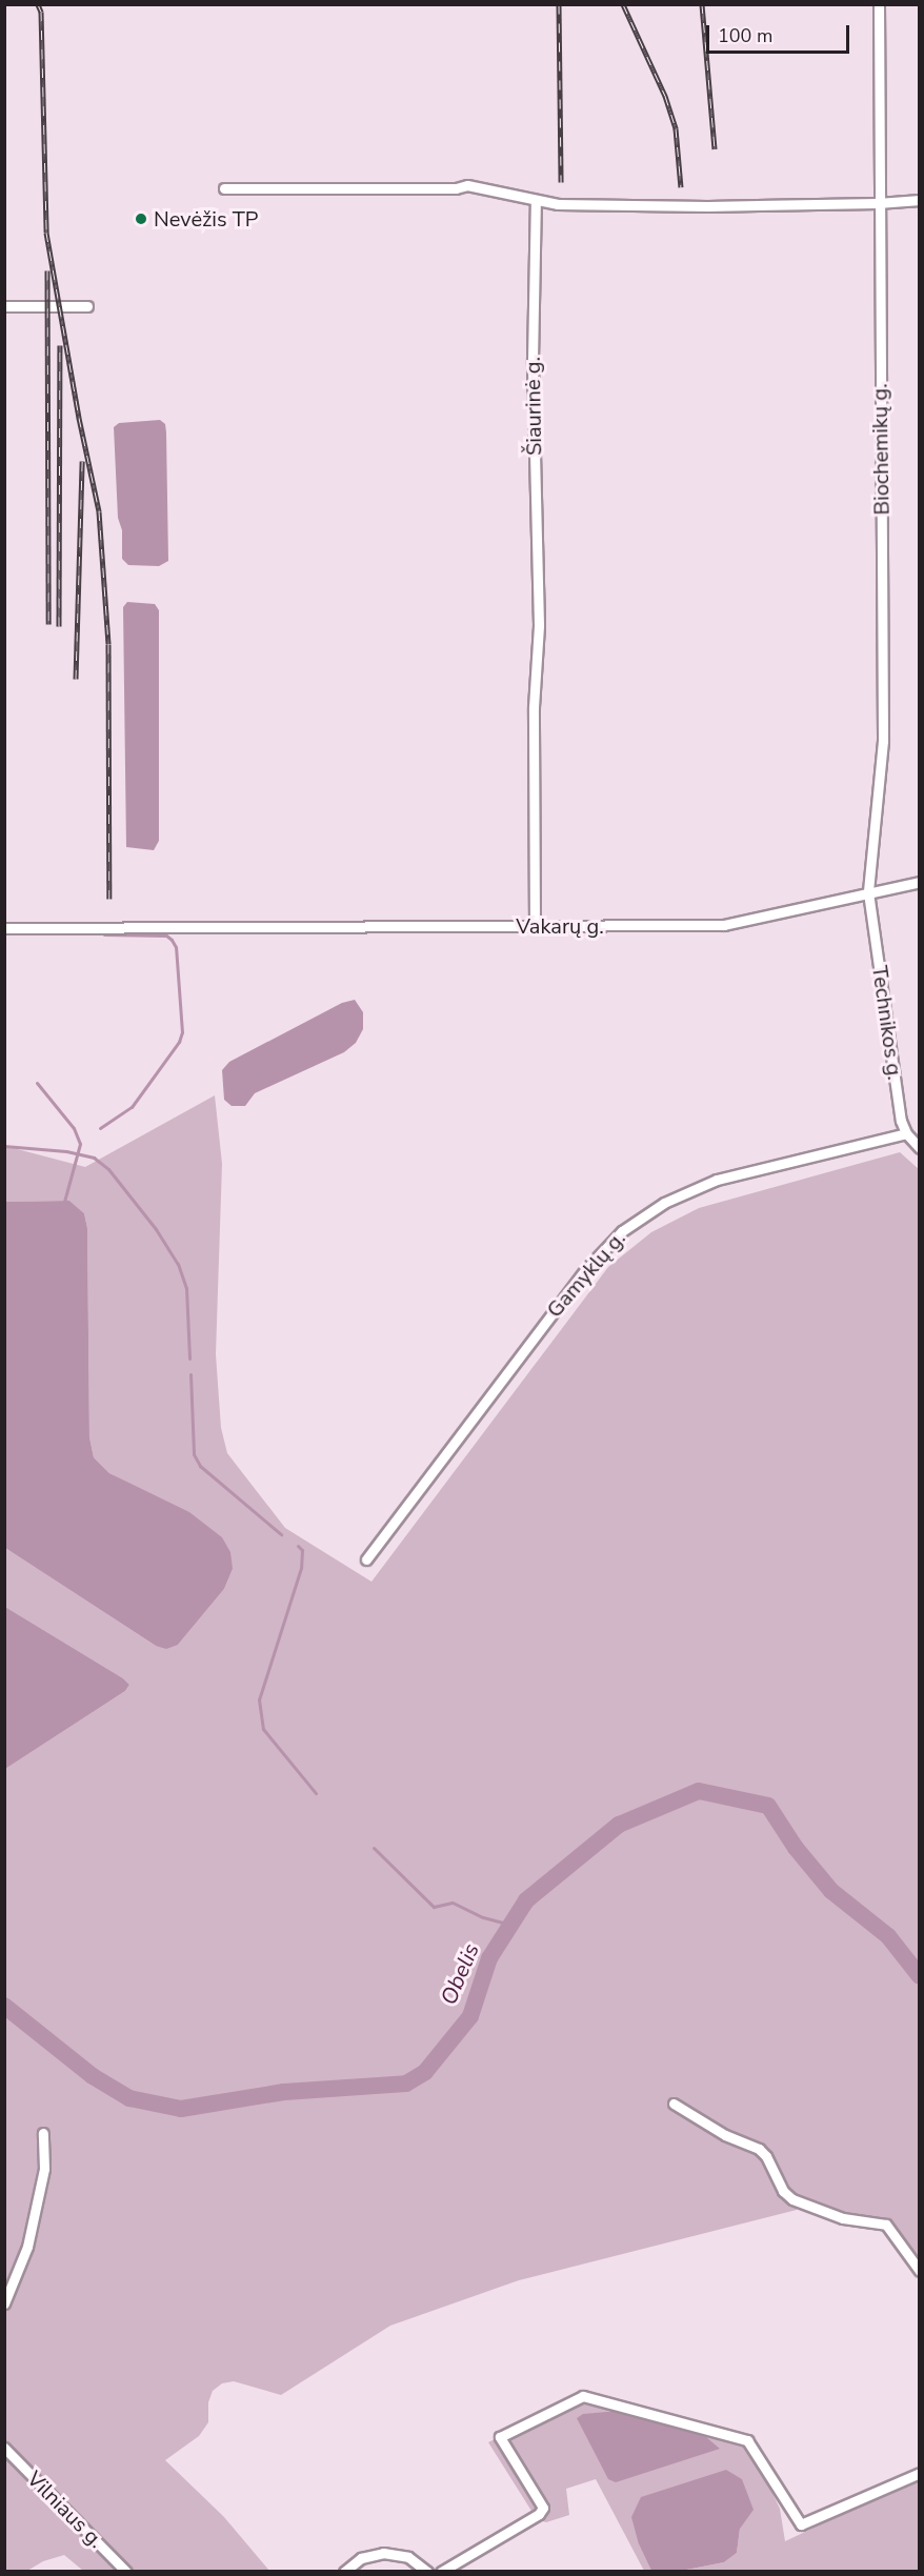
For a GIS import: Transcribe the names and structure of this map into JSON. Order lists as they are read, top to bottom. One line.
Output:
{"streets":{"street":["Šiaurinė g.","Biochemikų g.","Vakarų g.","Technikos g.","Gamyklų g.","Vilniaus g."]},"crossings":[["Šiaurinė g.","Vakarų g."],["Biochemikų g.","Vakarų g."],["Biochemikų g.","Technikos g."],["Vakarų g.","Technikos g."],["Technikos g.","Gamyklų g."]],"water":["Obelis"],"places":["Nevėžis TP"],"scale_bar":"100 m"}
